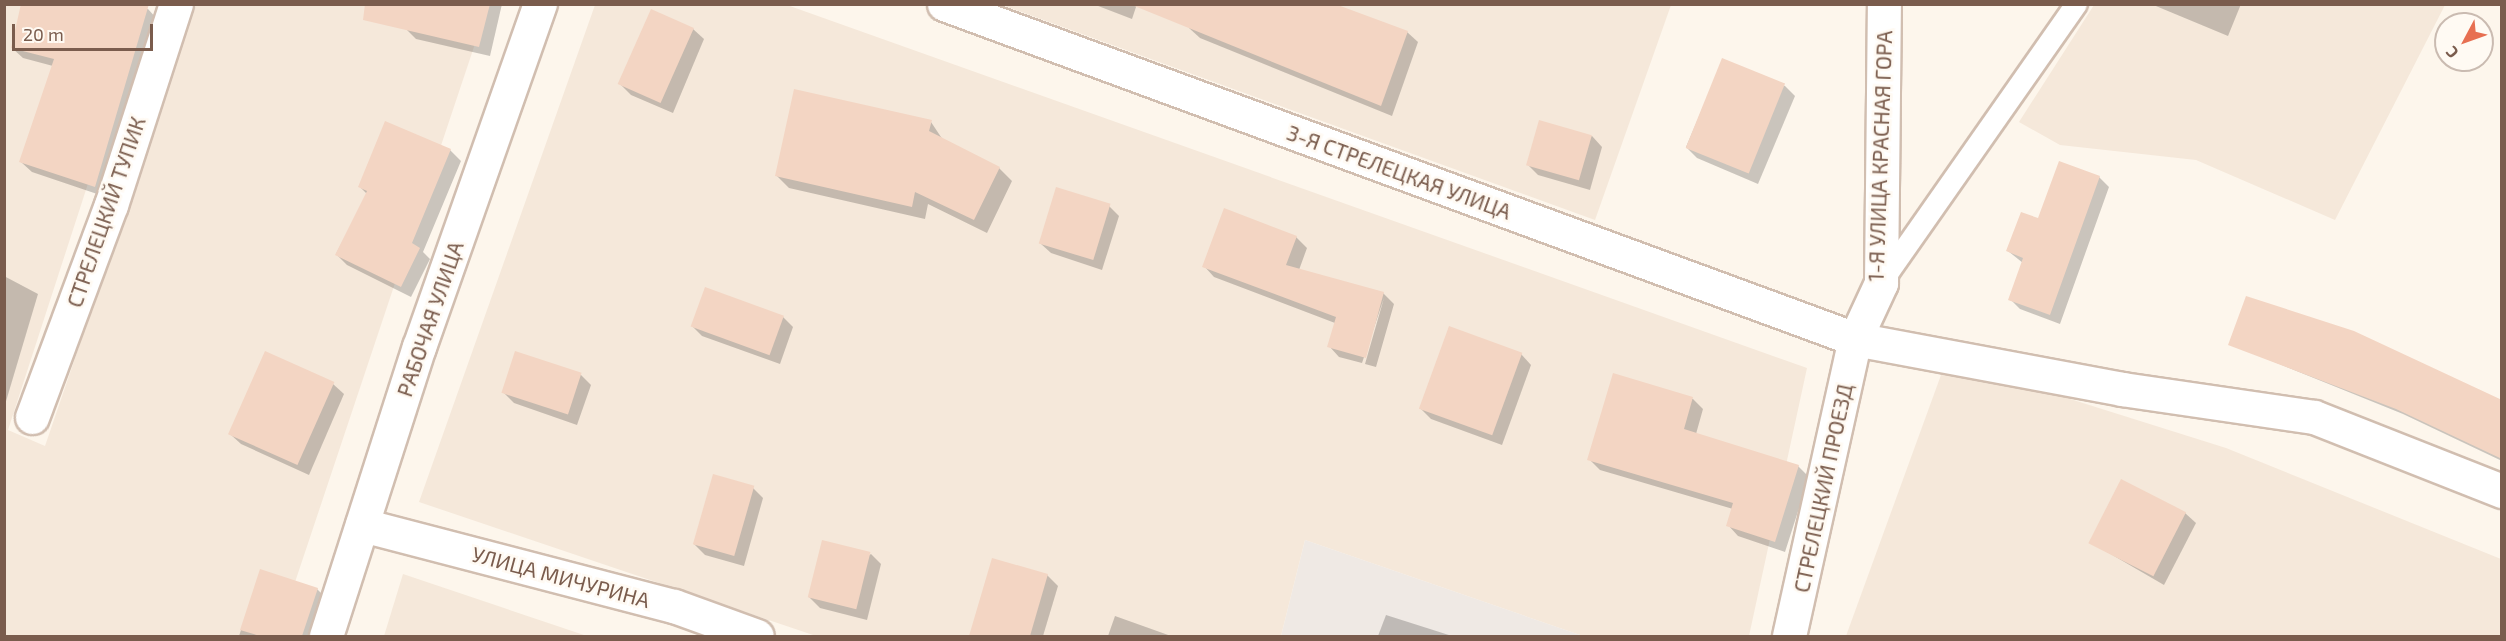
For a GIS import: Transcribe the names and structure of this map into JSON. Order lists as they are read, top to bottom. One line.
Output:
{"streets":{"street":["1-Я УЛИЦА КРАСНАЯ ГОРА","3-Я СТРЕЛЕЦКАЯ УЛИЦА","СТРЕЛЕЦКИЙ ТУПИК","РАБОЧАЯ УЛИЦА","СТРЕЛЕЦКИЙ ПРОЕЗД","УЛИЦА МИЧУРИНА"]},"crossings":[["1-Я УЛИЦА КРАСНАЯ ГОРА","3-Я СТРЕЛЕЦКАЯ УЛИЦА"],["1-Я УЛИЦА КРАСНАЯ ГОРА","СТРЕЛЕЦКИЙ ПРОЕЗД"],["3-Я СТРЕЛЕЦКАЯ УЛИЦА","СТРЕЛЕЦКИЙ ПРОЕЗД"],["РАБОЧАЯ УЛИЦА","УЛИЦА МИЧУРИНА"]],"scale_bar":"20 m","north":"bottom left"}
